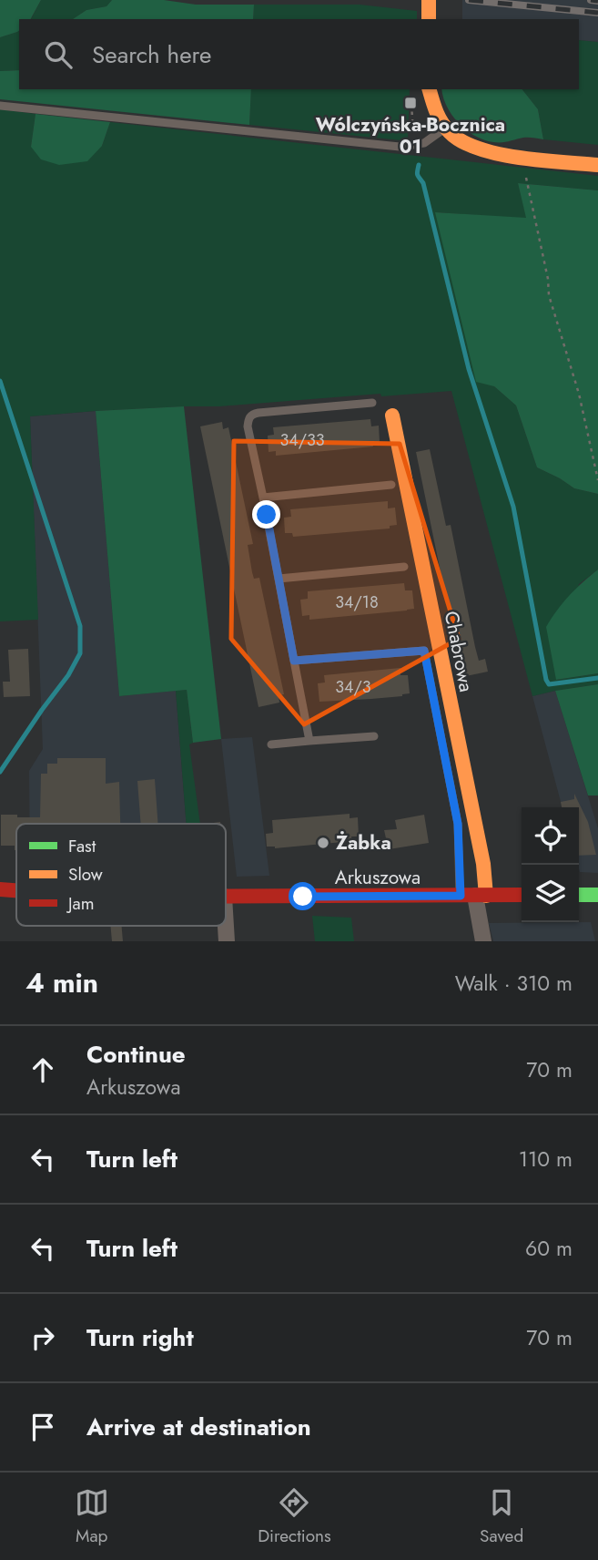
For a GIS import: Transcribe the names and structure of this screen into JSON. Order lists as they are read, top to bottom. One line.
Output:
{"streets":{"street":["Chabrowa","Arkuszowa"]},"crossings":[["Chabrowa","Arkuszowa"]],"places":{"transit":["Wólczyńska-Bocznica 01"],"other":["Żabka"]},"house_numbers":["34/33","34/18","34/3"],"legend":["Fast","Slow","Jam"],"page":{"search":"Search here","heading":["4 min","Walk · 310 m"],"list":[["Continue","Arkuszowa","70 m"],["Turn left","110 m"],["Turn left","60 m"],["Turn right","70 m"],"Arrive at destination"],"nav":["Map","Directions","Saved"]}}
